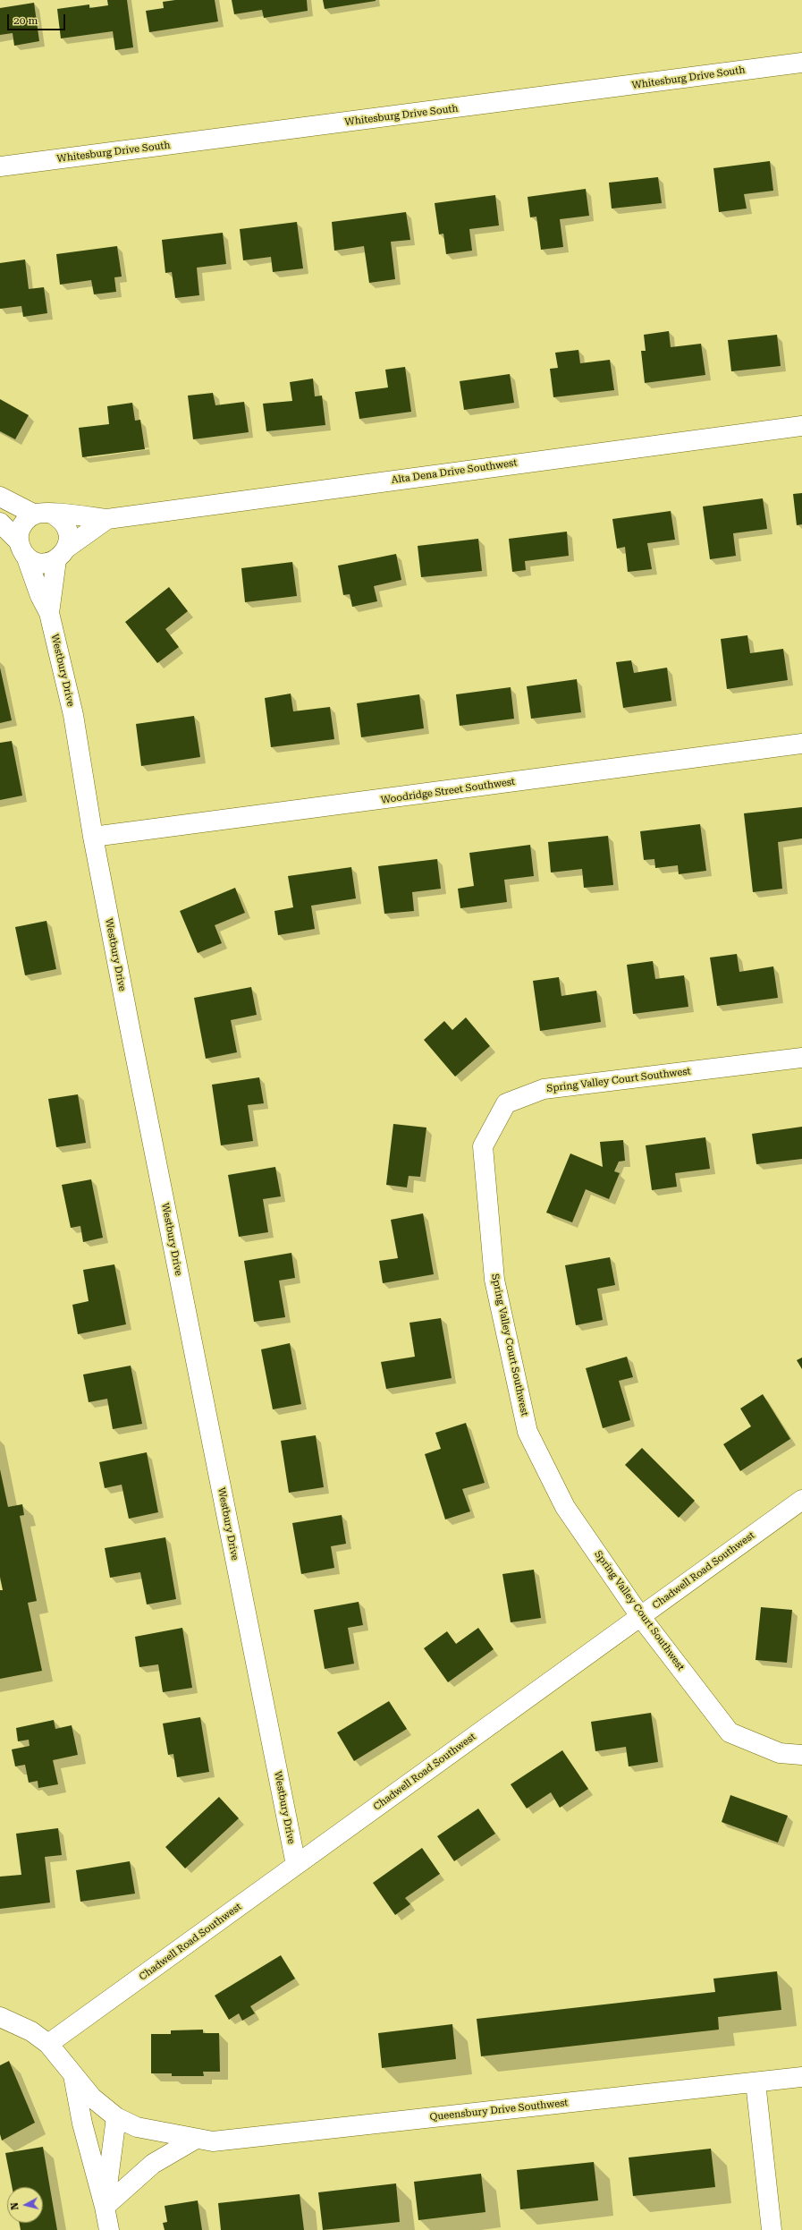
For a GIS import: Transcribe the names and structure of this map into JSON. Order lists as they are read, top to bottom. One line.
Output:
{"streets":{"street":["Whitesburg Drive South","Alta Dena Drive Southwest","Westbury Drive","Woodridge Street Southwest","Spring Valley Court Southwest","Chadwell Road Southwest","Queensbury Drive Southwest"]},"crossings":[["Alta Dena Drive Southwest","Westbury Drive"],["Westbury Drive","Woodridge Street Southwest"],["Westbury Drive","Chadwell Road Southwest"],["Spring Valley Court Southwest","Chadwell Road Southwest"],["Chadwell Road Southwest","Queensbury Drive Southwest"]],"scale_bar":"20 m","north":"left"}
